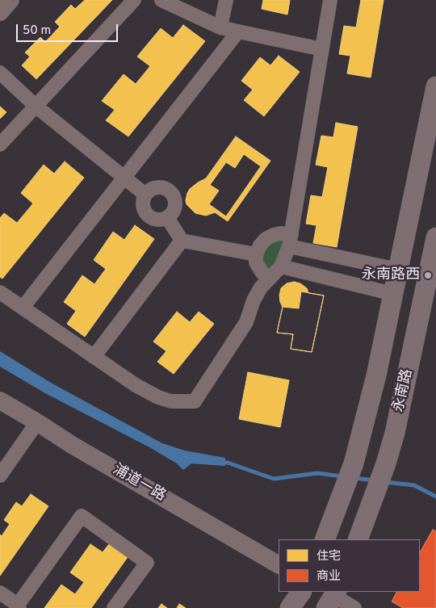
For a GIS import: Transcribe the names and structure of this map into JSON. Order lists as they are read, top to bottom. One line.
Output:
{"streets":{"main road":["永南路"],"street":["浦道一路"]},"places":["永南路西"],"legend":["住宅","商业"],"scale_bar":"50 m"}
